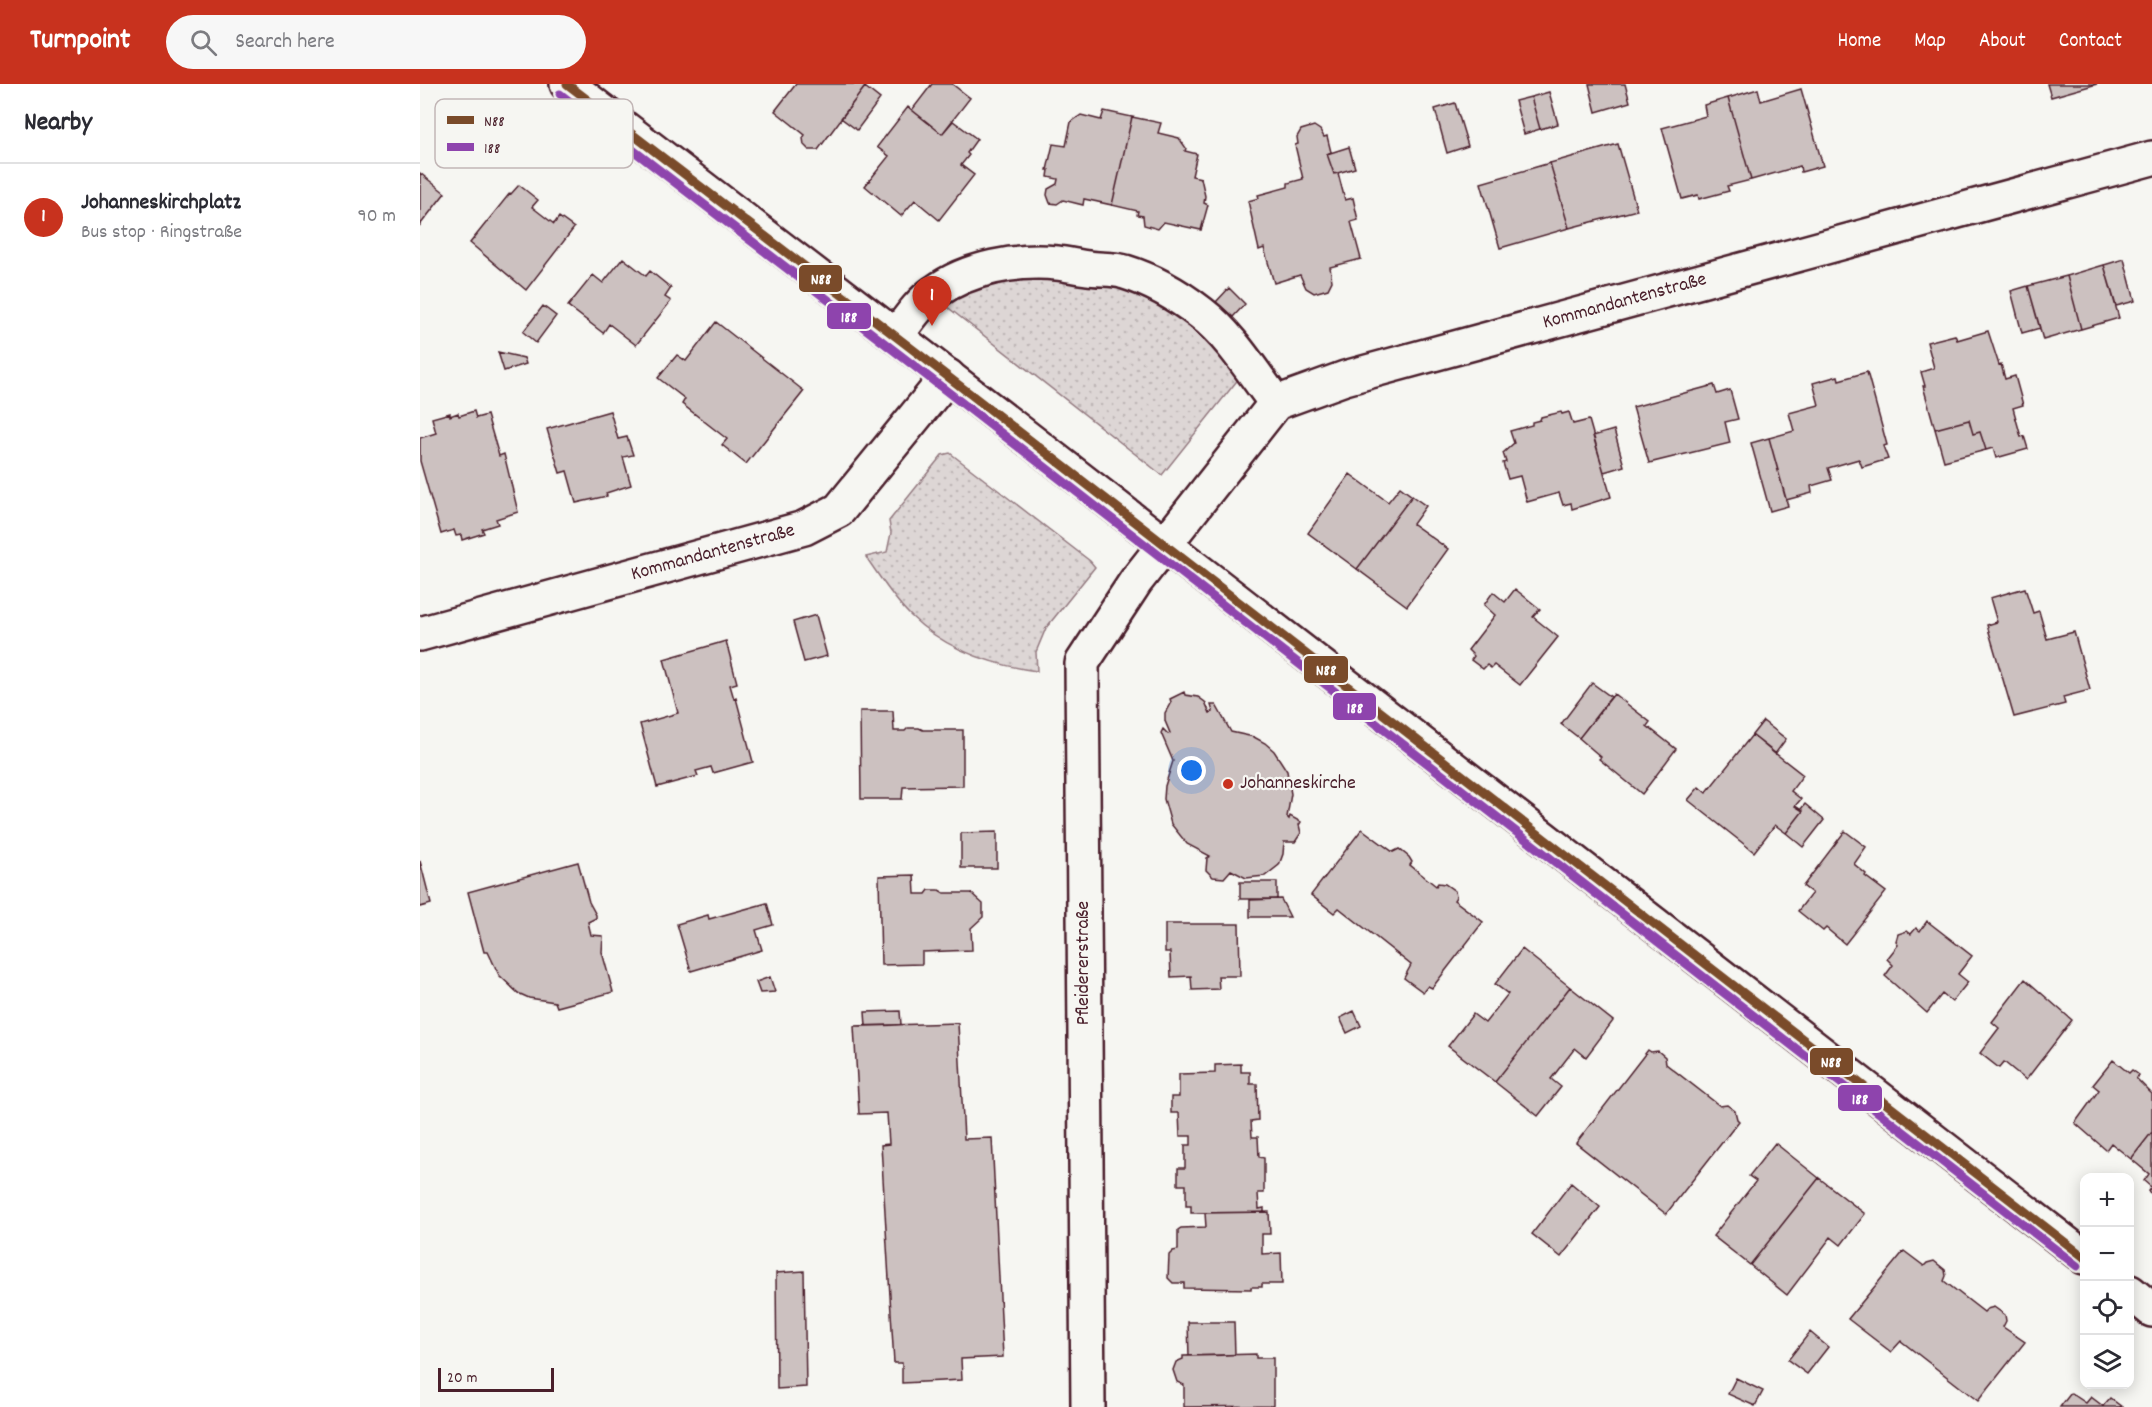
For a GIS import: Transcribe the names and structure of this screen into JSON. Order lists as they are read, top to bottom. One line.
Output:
{"streets":{"street":["Kommandantenstraße","Pfleidererstraße"]},"places":["Johanneskirche"],"lines":["transit line N88","transit line 188"],"legend":["N88","188"],"scale_bar":"20 m","page":{"header":"Turnpoint","search":"Search here","nav":["Home","Map","About","Contact"],"heading":"Nearby","list":[{"mark":"1","name":"Johanneskirchplatz","note":"Bus stop · Ringstraße","value":"90 m"}],"pins":"1","map_buttons":["+","−"],"scale":"20 m"}}
